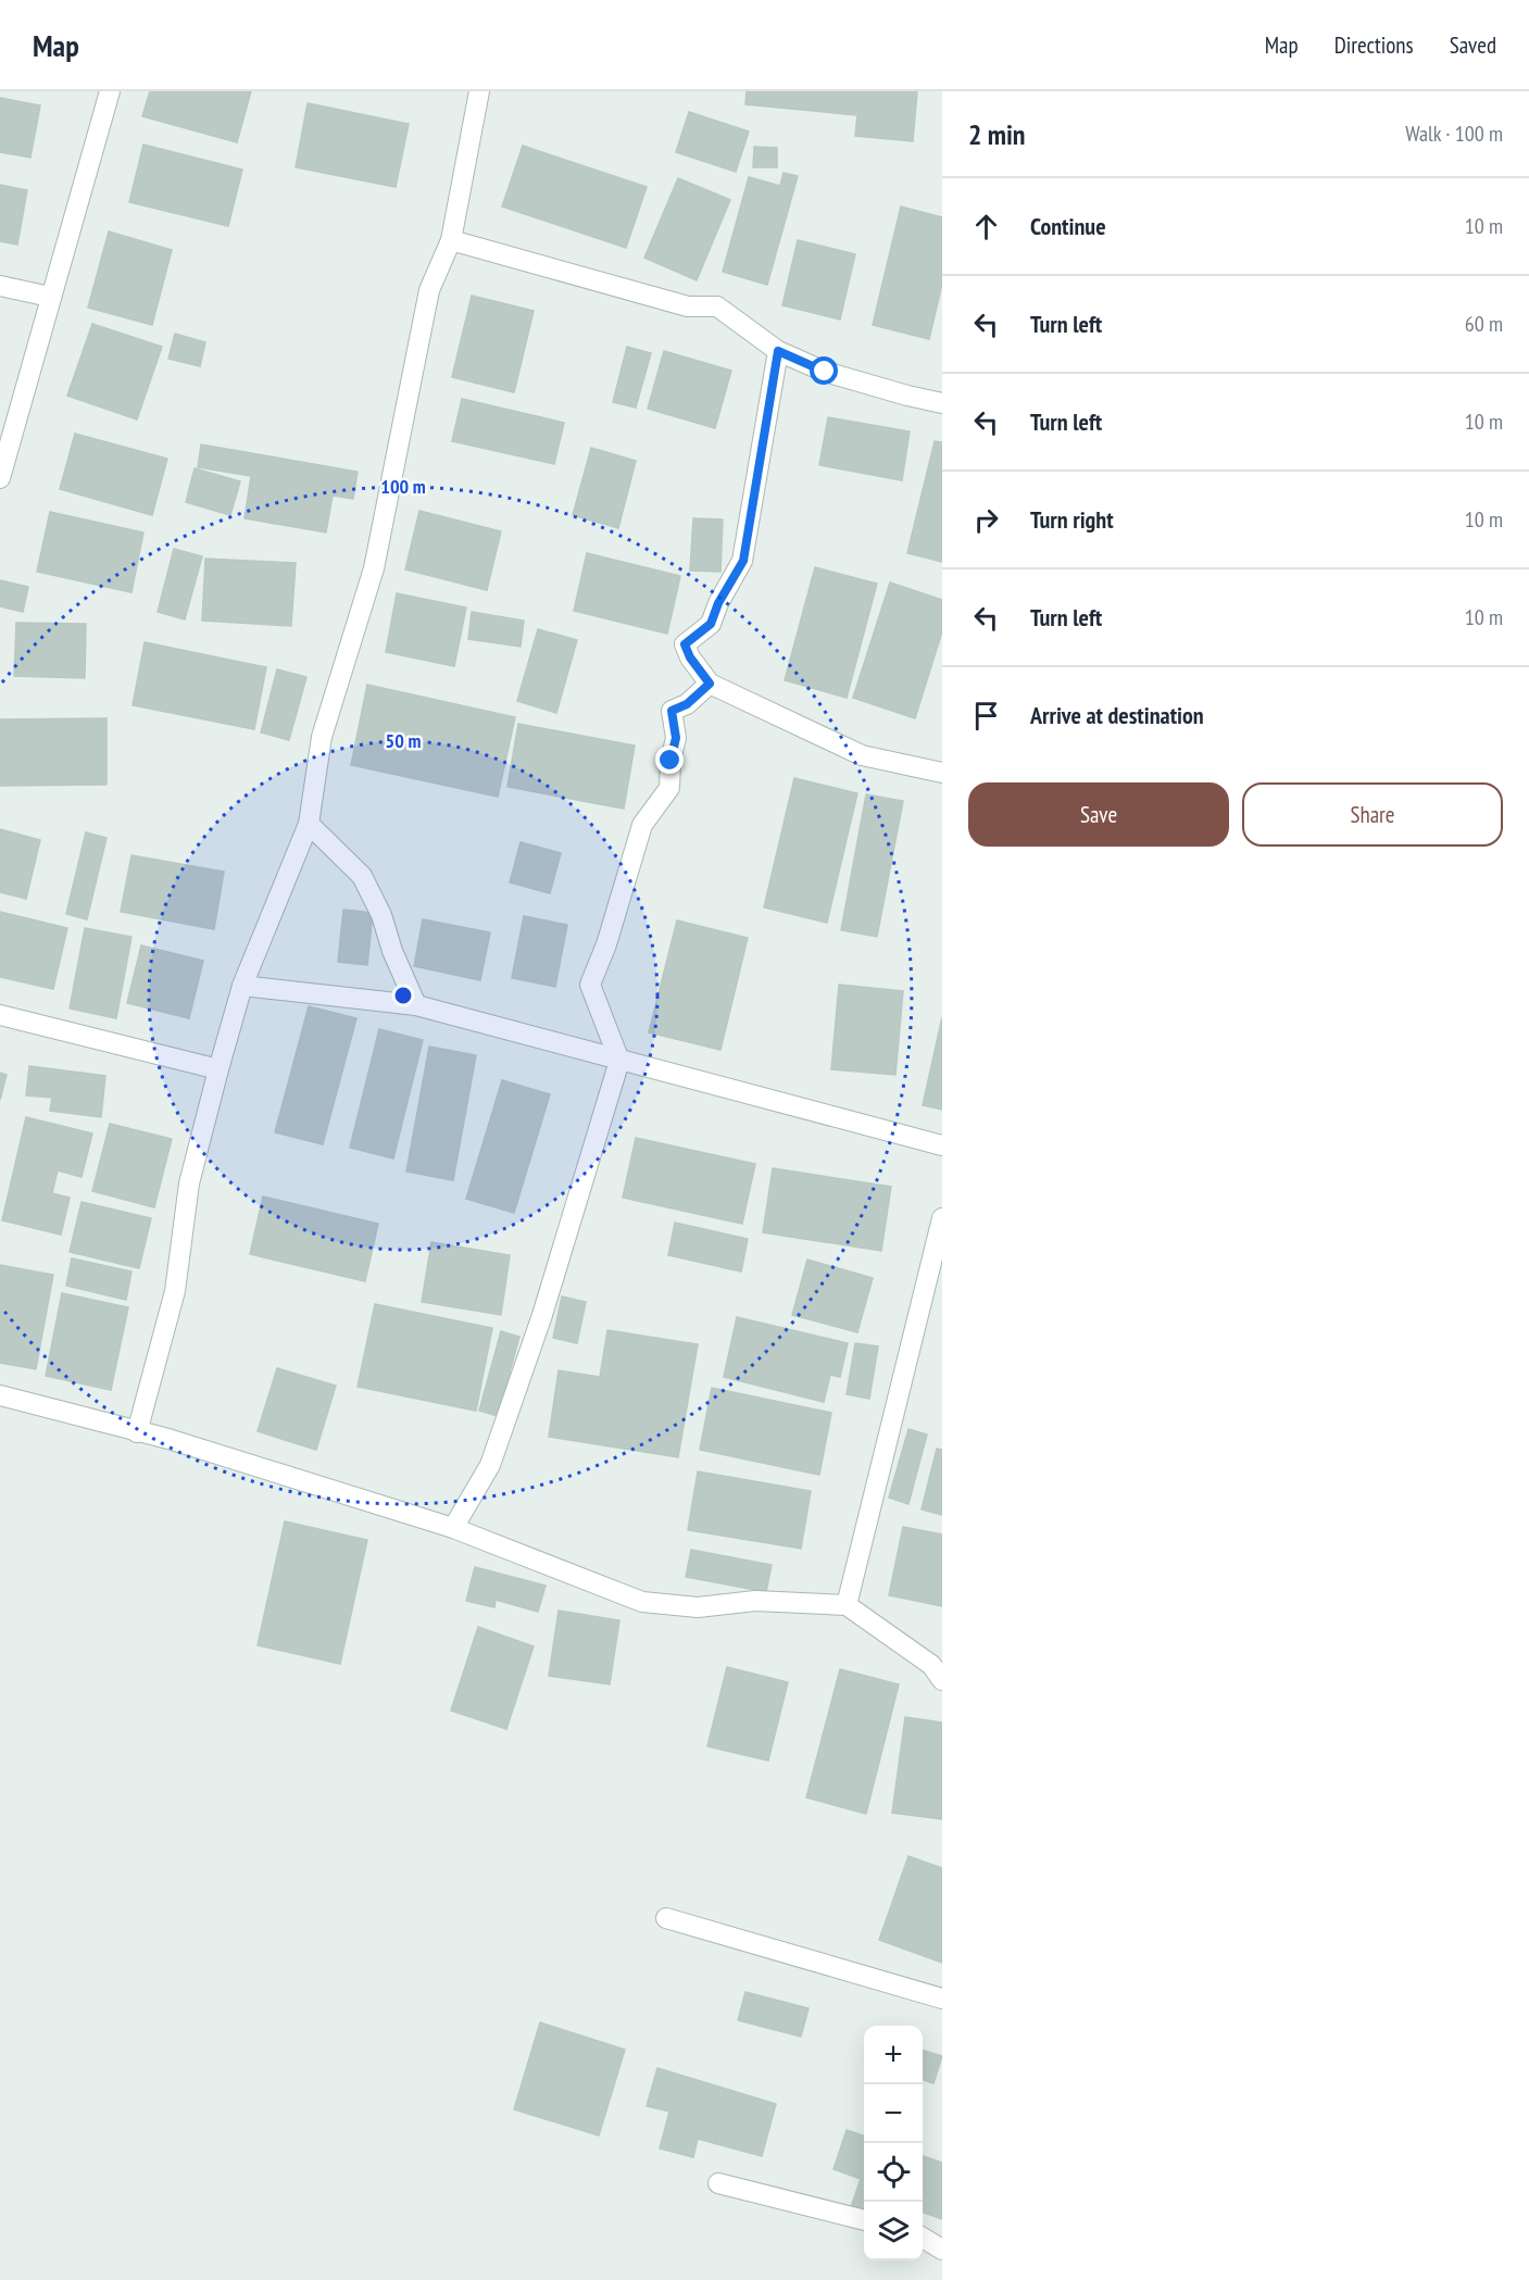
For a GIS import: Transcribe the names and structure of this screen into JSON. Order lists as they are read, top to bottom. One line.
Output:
{"page":{"header":"Map","nav":["Map","Directions","Saved"],"heading":["2 min","Walk · 100 m"],"list":[["Continue","10 m"],["Turn left","60 m"],["Turn left","10 m"],["Turn right","10 m"],["Turn left","10 m"],"Arrive at destination"],"buttons":["Save","Share"],"map_buttons":["+","−"]},"rings":["100 m","50 m"]}
